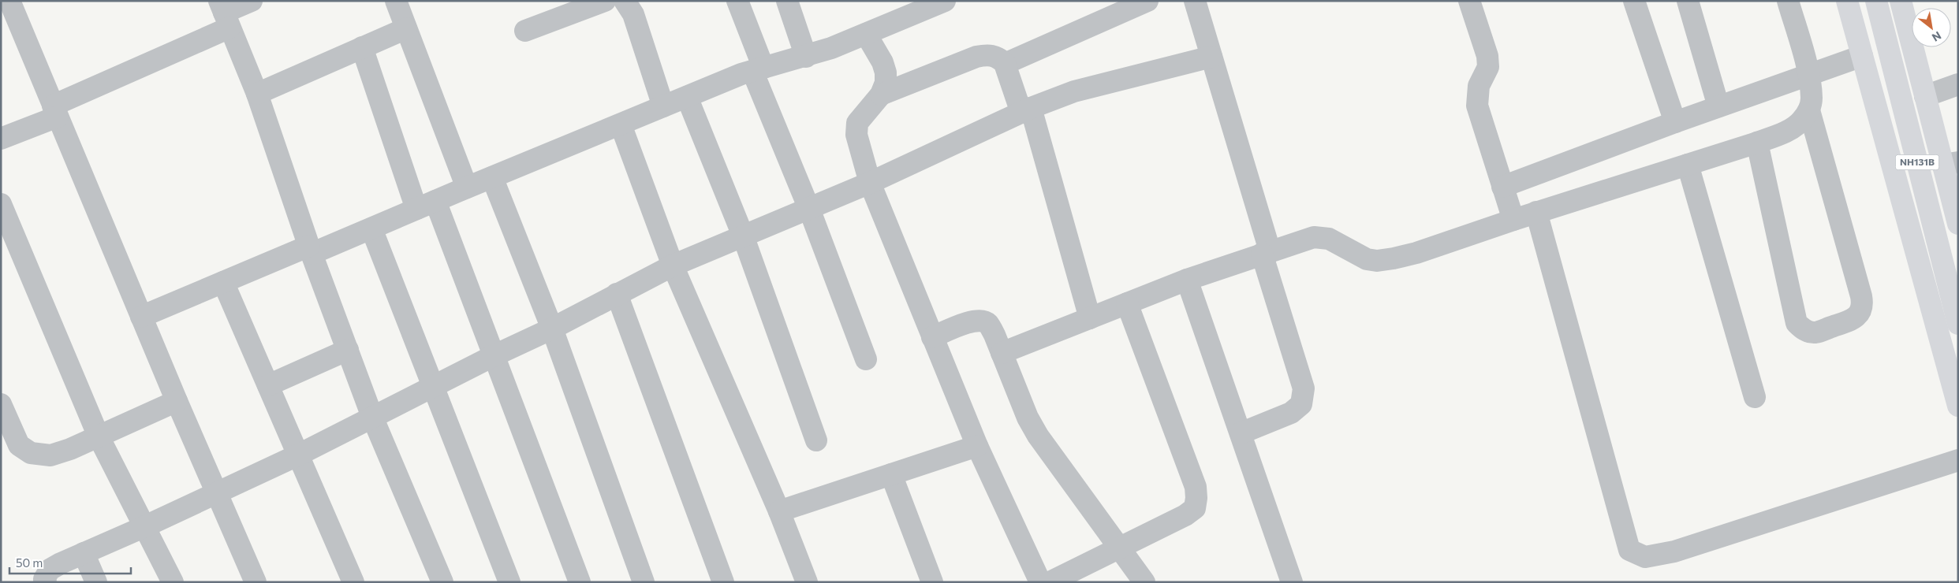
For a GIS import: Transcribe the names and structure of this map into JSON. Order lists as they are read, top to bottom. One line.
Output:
{"streets":{"main road":["NH131B"]},"scale_bar":"50 m","north":"bottom right"}
